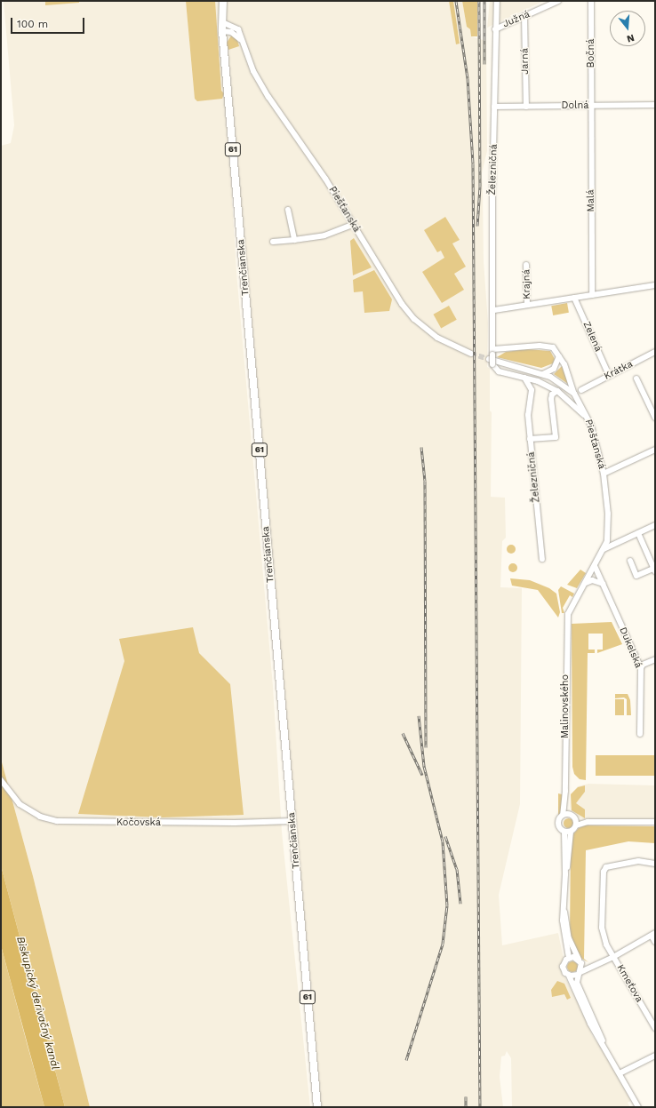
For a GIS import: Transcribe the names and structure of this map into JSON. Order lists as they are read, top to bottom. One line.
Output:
{"streets":{"main road":["61","Trenčianska"],"street":["Južná","Bočná","Jarná","Dolná","Železničná","Malá","Piešťanská","Krajná","Zelená","Krátka","Dukelská","Malinovského","Kočovská","Kmeťova"]},"crossings":[["Južná","Jarná"],["Južná","Železničná"],["Bočná","Dolná"],["Bočná","Malá"],["Jarná","Dolná"],["Dolná","Železničná"],["Dolná","Malá"],["Železničná","Piešťanská"],["Piešťanská","Trenčianska"],["Piešťanská","Dukelská"],["Piešťanská","Malinovského"],["Trenčianska","Kočovská"],["Zelená","Krátka"]],"water":["Biskupický derivačný kanál"],"scale_bar":"100 m","north":"bottom"}
